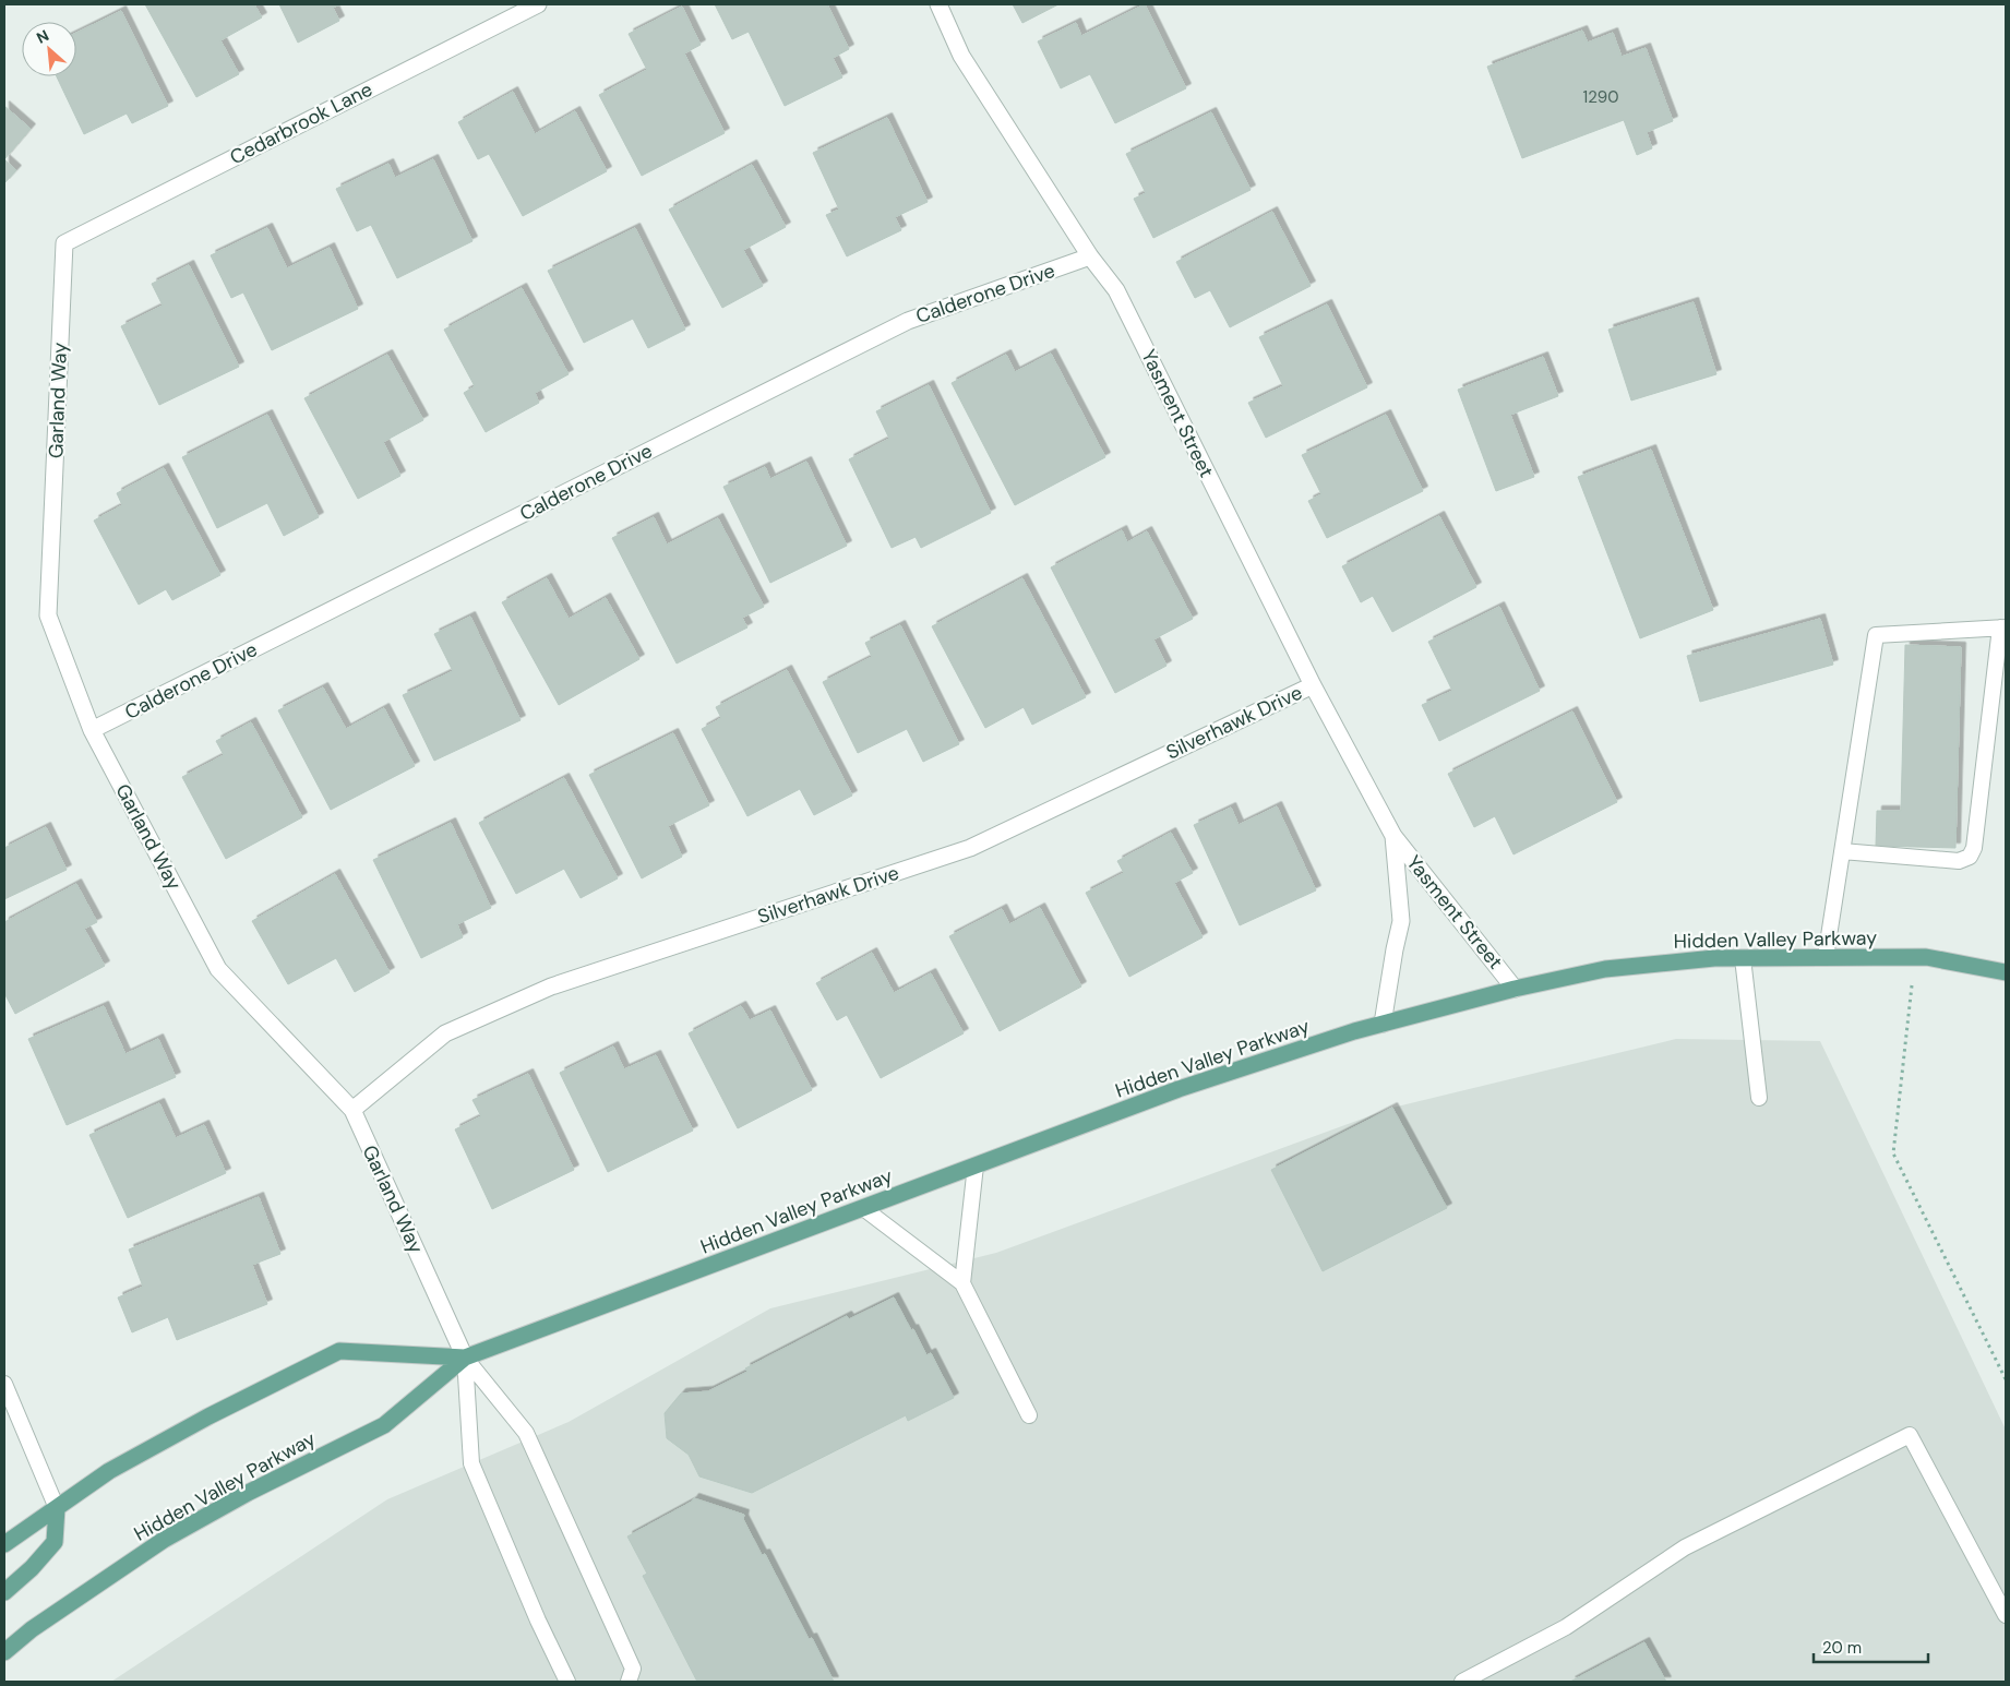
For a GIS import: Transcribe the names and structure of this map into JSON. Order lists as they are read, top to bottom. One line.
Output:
{"streets":{"main road":["Hidden Valley Parkway"],"street":["Cedarbrook Lane","Calderone Drive","Garland Way","Yasment Street","Silverhawk Drive"]},"crossings":[["Cedarbrook Lane","Garland Way"],["Calderone Drive","Garland Way"],["Calderone Drive","Yasment Street"],["Garland Way","Silverhawk Drive"],["Garland Way","Hidden Valley Parkway"],["Yasment Street","Silverhawk Drive"],["Yasment Street","Hidden Valley Parkway"]],"house_numbers":["1290"],"scale_bar":"20 m","north":"top left"}
